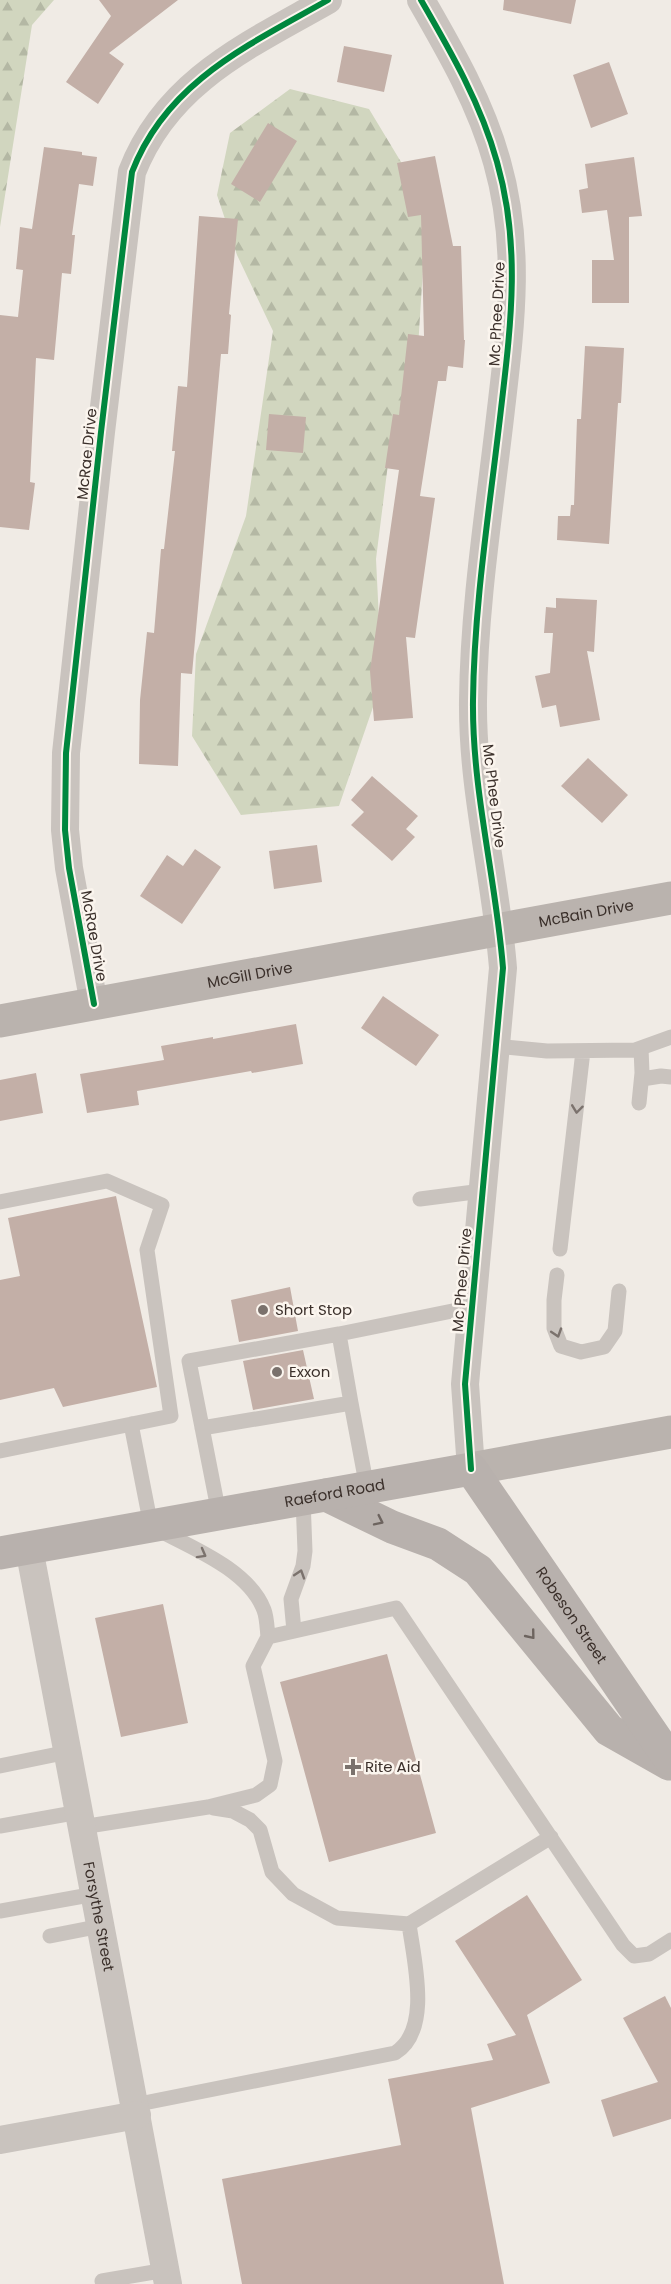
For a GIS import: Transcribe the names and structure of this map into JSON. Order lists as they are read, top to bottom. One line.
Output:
{"streets":{"main road":["Raeford Road","Robeson Street"],"street":["Mc Phee Drive","McRae Drive","McBain Drive","McGill Drive","Forsythe Street"]},"crossings":[["Mc Phee Drive","McBain Drive"],["Mc Phee Drive","McGill Drive"],["Mc Phee Drive","Raeford Road"],["Mc Phee Drive","Robeson Street"],["McRae Drive","McGill Drive"],["McBain Drive","McGill Drive"],["Raeford Road","Robeson Street"],["Raeford Road","Forsythe Street"]],"places":{"other":["Short Stop","Exxon"],"health":["Rite Aid"]}}
